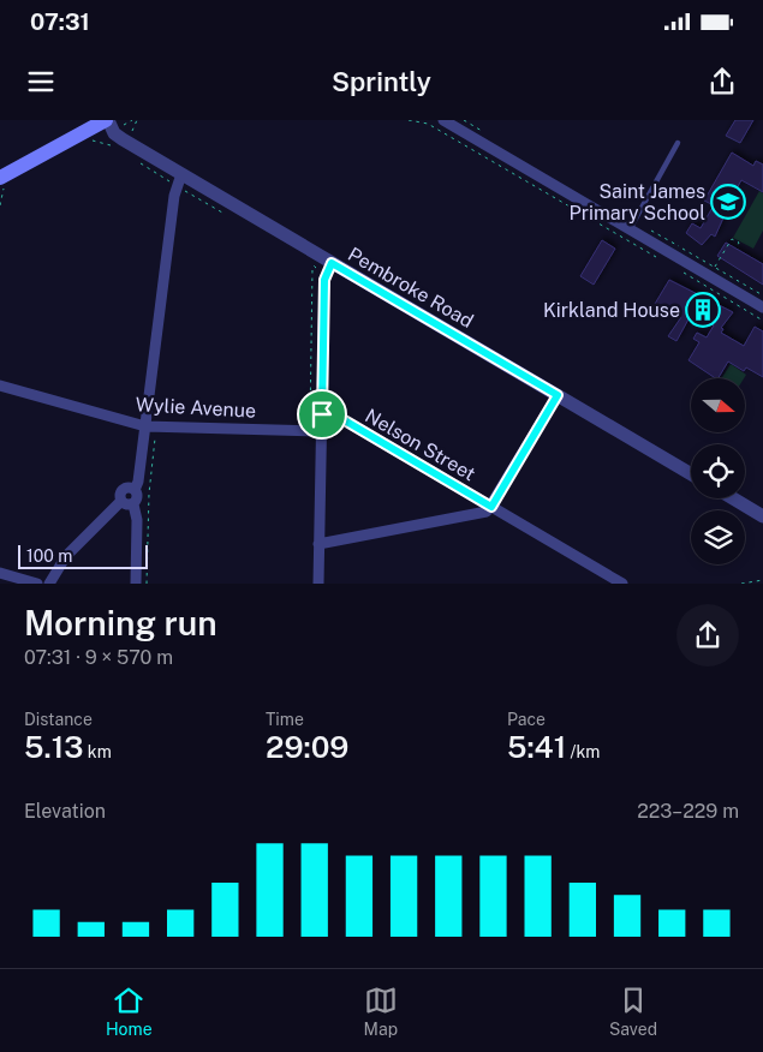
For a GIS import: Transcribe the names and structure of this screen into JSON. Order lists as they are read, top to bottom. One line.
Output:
{"streets":{"street":["Pembroke Road","Wylie Avenue","Nelson Street"]},"places":{"school or university":["Saint James Primary School"],"building":["Kirkland House"]},"scale_bar":"100 m","north":"right","page":{"status":"07:31","header":"Sprintly","scale":"100 m","heading":["Morning run","07:31 · 9 × 570 m"],"stats":[["Distance","5.13 km"],["Time","29:09"],["Pace","5:41 /km"]],"chart":["Elevation","223–229 m"],"tabs":["Home","Map","Saved"]}}
